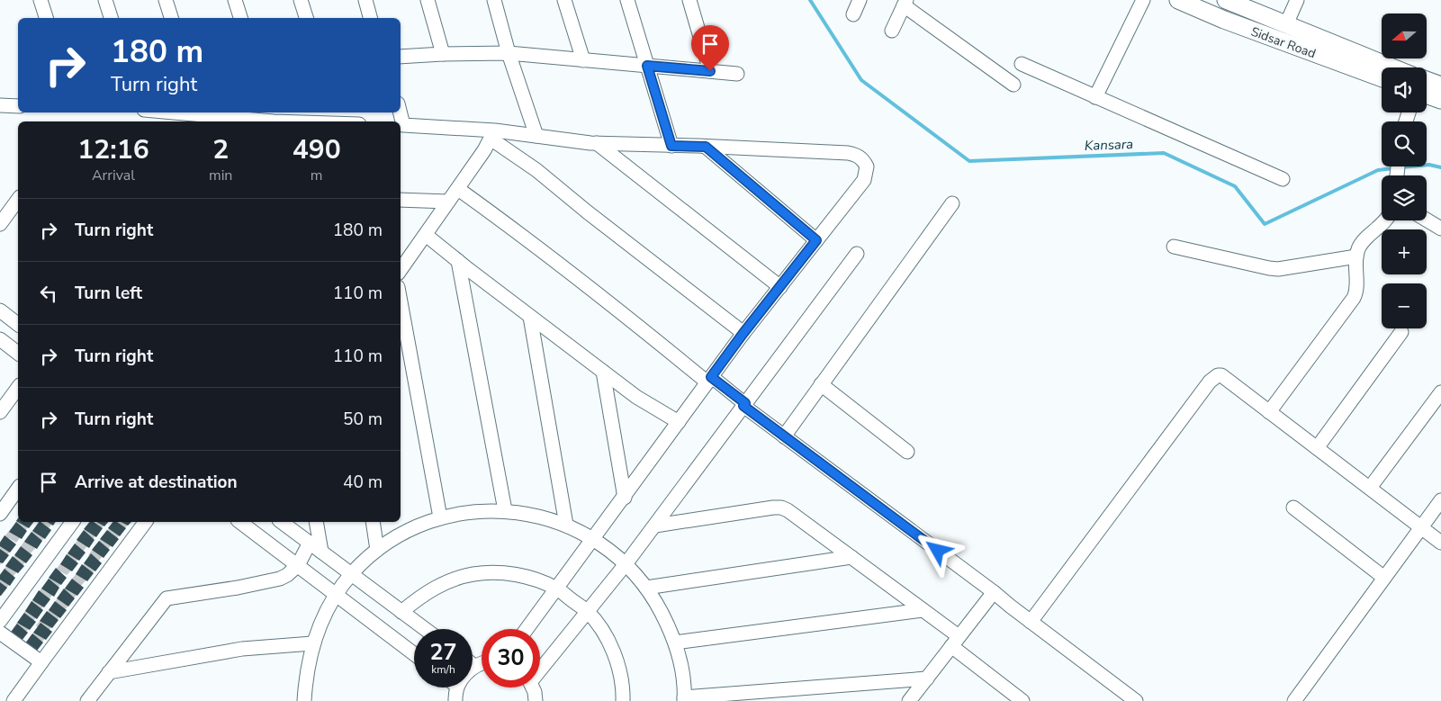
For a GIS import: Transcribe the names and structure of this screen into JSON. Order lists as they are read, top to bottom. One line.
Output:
{"streets":{"main road":["Sidsar Road"]},"water":["Kansara"],"north":"left","page":{"map_buttons":["+","−"],"turn":["180 m","Turn right"],"eta":["12:16","Arrival","2","min","490","m"],"list":[{"name":"Turn right","value":"180 m"},{"name":"Turn left","value":"110 m"},{"name":"Turn right","value":"110 m"},{"name":"Turn right","value":"50 m"},{"name":"Arrive at destination","value":"40 m"}],"speed":"27 km/h","limit":"30"}}
